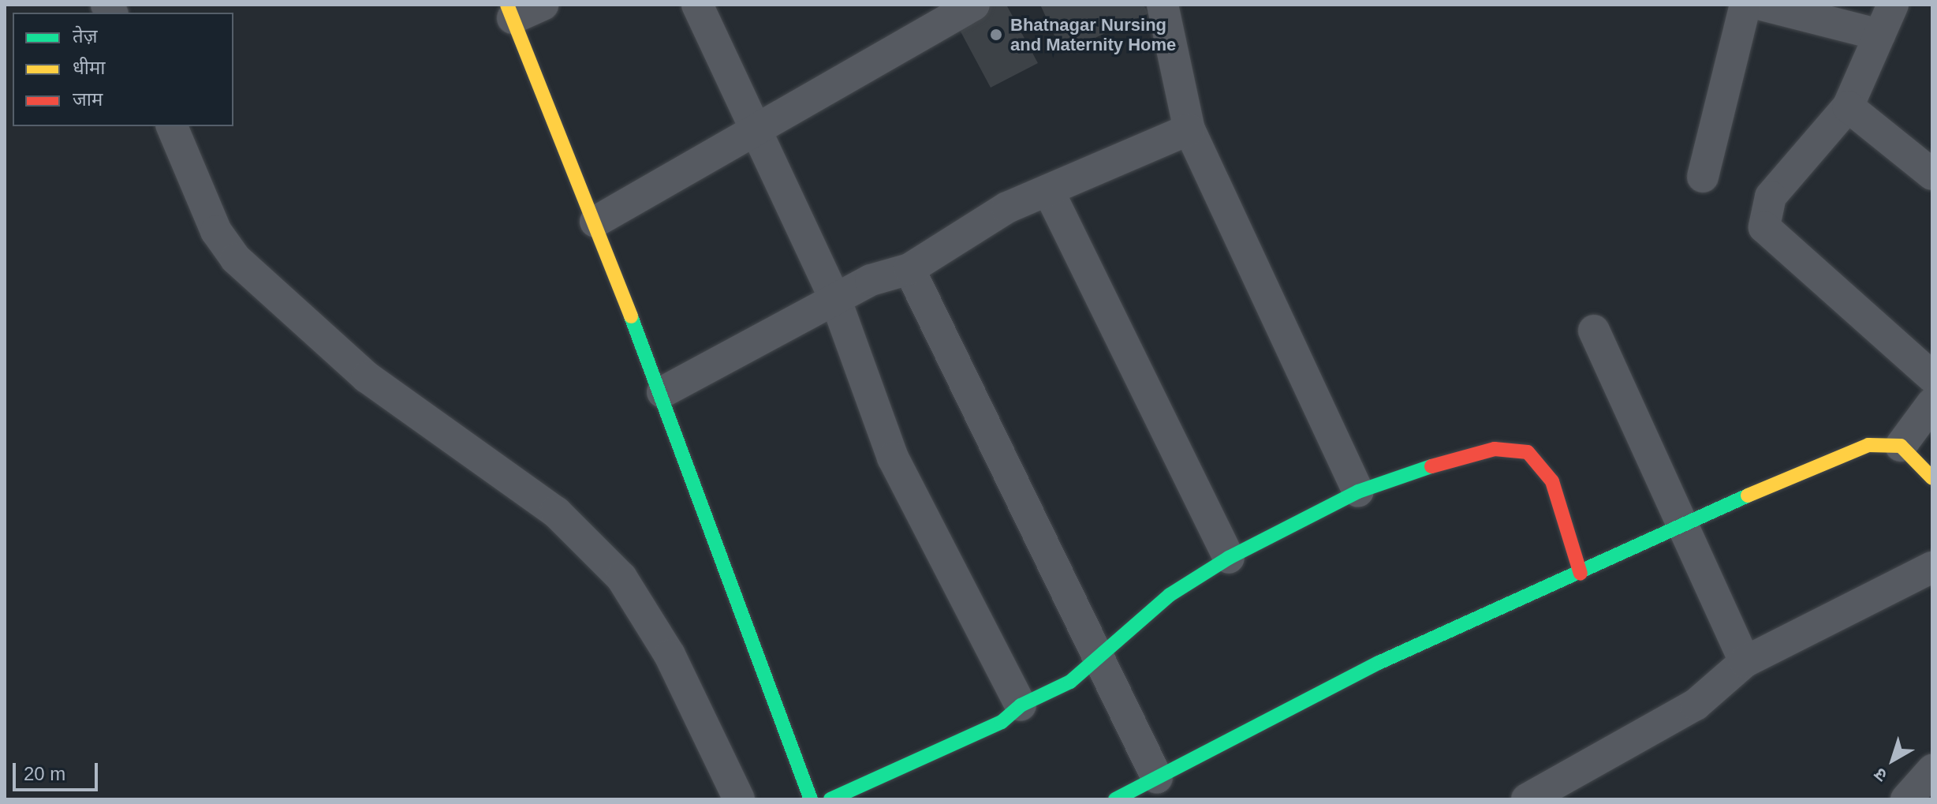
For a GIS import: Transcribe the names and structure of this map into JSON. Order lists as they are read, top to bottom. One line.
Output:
{"places":["Bhatnagar Nursing and Maternity Home"],"legend":["तेज़","धीमा","जाम"],"scale_bar":"20 m","north":"bottom left"}
